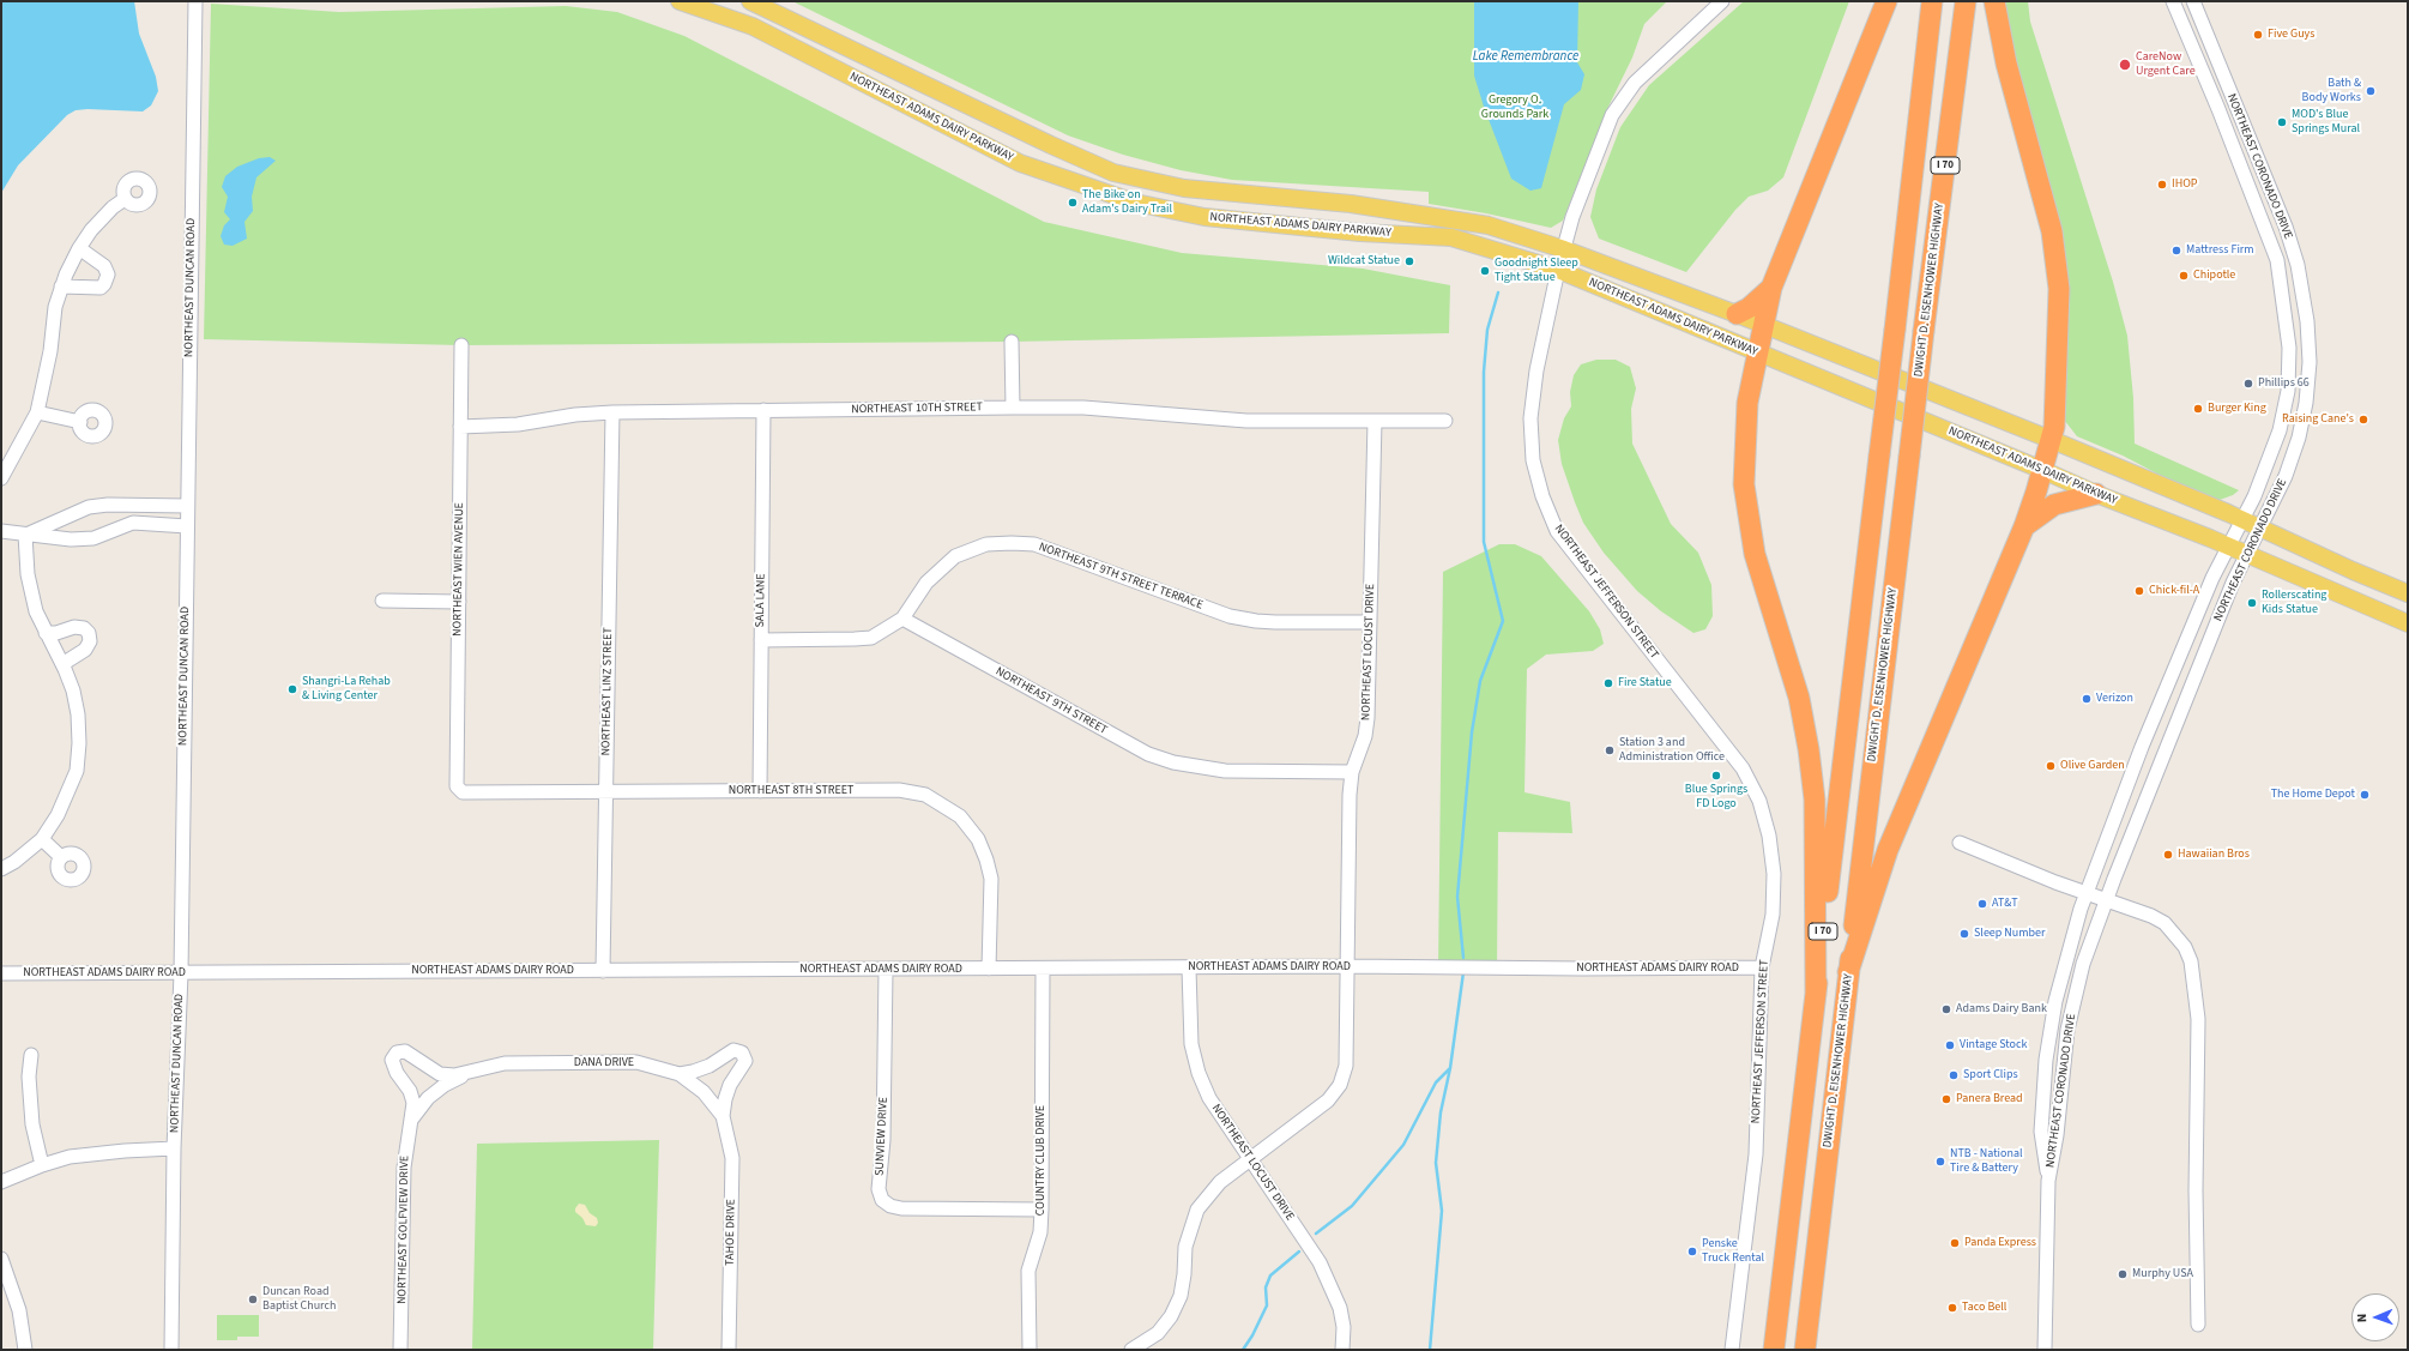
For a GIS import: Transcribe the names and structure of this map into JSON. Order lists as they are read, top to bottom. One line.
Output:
{"streets":{"highway":["I 70","DWIGHT D. EISENHOWER HIGHWAY"],"main road":["NORTHEAST ADAMS DAIRY PARKWAY"],"street":["NORTHEAST CORONADO DRIVE","NORTHEAST DUNCAN ROAD","NORTHEAST 10TH STREET","NORTHEAST WIEN AVENUE","NORTHEAST 9TH STREET TERRACE","NORTHEAST JEFFERSON STREET","SALA LANE","NORTHEAST LOCUST DRIVE","NORTHEAST LINZ STREET","NORTHEAST 9TH STREET","NORTHEAST 8TH STREET","NORTHEAST ADAMS DAIRY ROAD","DANA DRIVE","SUNVIEW DRIVE","COUNTRY CLUB DRIVE","NORTHEAST GOLFVIEW DRIVE","TAHOE DRIVE"]},"crossings":[["NORTHEAST ADAMS DAIRY PARKWAY","NORTHEAST CORONADO DRIVE"],["NORTHEAST ADAMS DAIRY PARKWAY","NORTHEAST JEFFERSON STREET"],["NORTHEAST DUNCAN ROAD","NORTHEAST ADAMS DAIRY ROAD"],["NORTHEAST 10TH STREET","NORTHEAST WIEN AVENUE"],["NORTHEAST 10TH STREET","SALA LANE"],["NORTHEAST 10TH STREET","NORTHEAST LOCUST DRIVE"],["NORTHEAST 10TH STREET","NORTHEAST LINZ STREET"],["NORTHEAST WIEN AVENUE","NORTHEAST 8TH STREET"],["NORTHEAST 9TH STREET TERRACE","NORTHEAST LOCUST DRIVE"],["NORTHEAST 9TH STREET TERRACE","NORTHEAST 9TH STREET"],["NORTHEAST JEFFERSON STREET","NORTHEAST ADAMS DAIRY ROAD"],["SALA LANE","NORTHEAST 8TH STREET"],["NORTHEAST LOCUST DRIVE","NORTHEAST 9TH STREET"],["NORTHEAST LOCUST DRIVE","NORTHEAST ADAMS DAIRY ROAD"],["NORTHEAST LINZ STREET","NORTHEAST 8TH STREET"],["NORTHEAST LINZ STREET","NORTHEAST ADAMS DAIRY ROAD"],["NORTHEAST 8TH STREET","NORTHEAST ADAMS DAIRY ROAD"],["NORTHEAST ADAMS DAIRY ROAD","SUNVIEW DRIVE"],["NORTHEAST ADAMS DAIRY ROAD","COUNTRY CLUB DRIVE"],["DANA DRIVE","NORTHEAST GOLFVIEW DRIVE"],["DANA DRIVE","TAHOE DRIVE"],["SUNVIEW DRIVE","COUNTRY CLUB DRIVE"]],"water":["Lake Remembrance"],"parks":["Gregory O. Grounds Park"],"places":["Five Guys","CareNow Urgent Care","Bath & Body Works","MOD's Blue Springs Mural","IHOP","The Bike on Adam's Dairy Trail","Mattress Firm","Wildcat Statue","Goodnight Sleep Tight Statue","Chipotle","Phillips 66","Burger King","Raising Cane's","Chick-fil-A","Rollerscating Kids Statue","Fire Statue","Shangri-La Rehab & Living Center","Verizon","Station 3 and Administration Office","Olive Garden","Blue Springs FD Logo","The Home Depot","Hawaiian Bros","AT&T","Sleep Number","Adams Dairy Bank","Vintage Stock","Sport Clips","Panera Bread","NTB - National Tire & Battery","Panda Express","Penske Truck Rental","Murphy USA","Duncan Road Baptist Church","Taco Bell"],"north":"left"}
